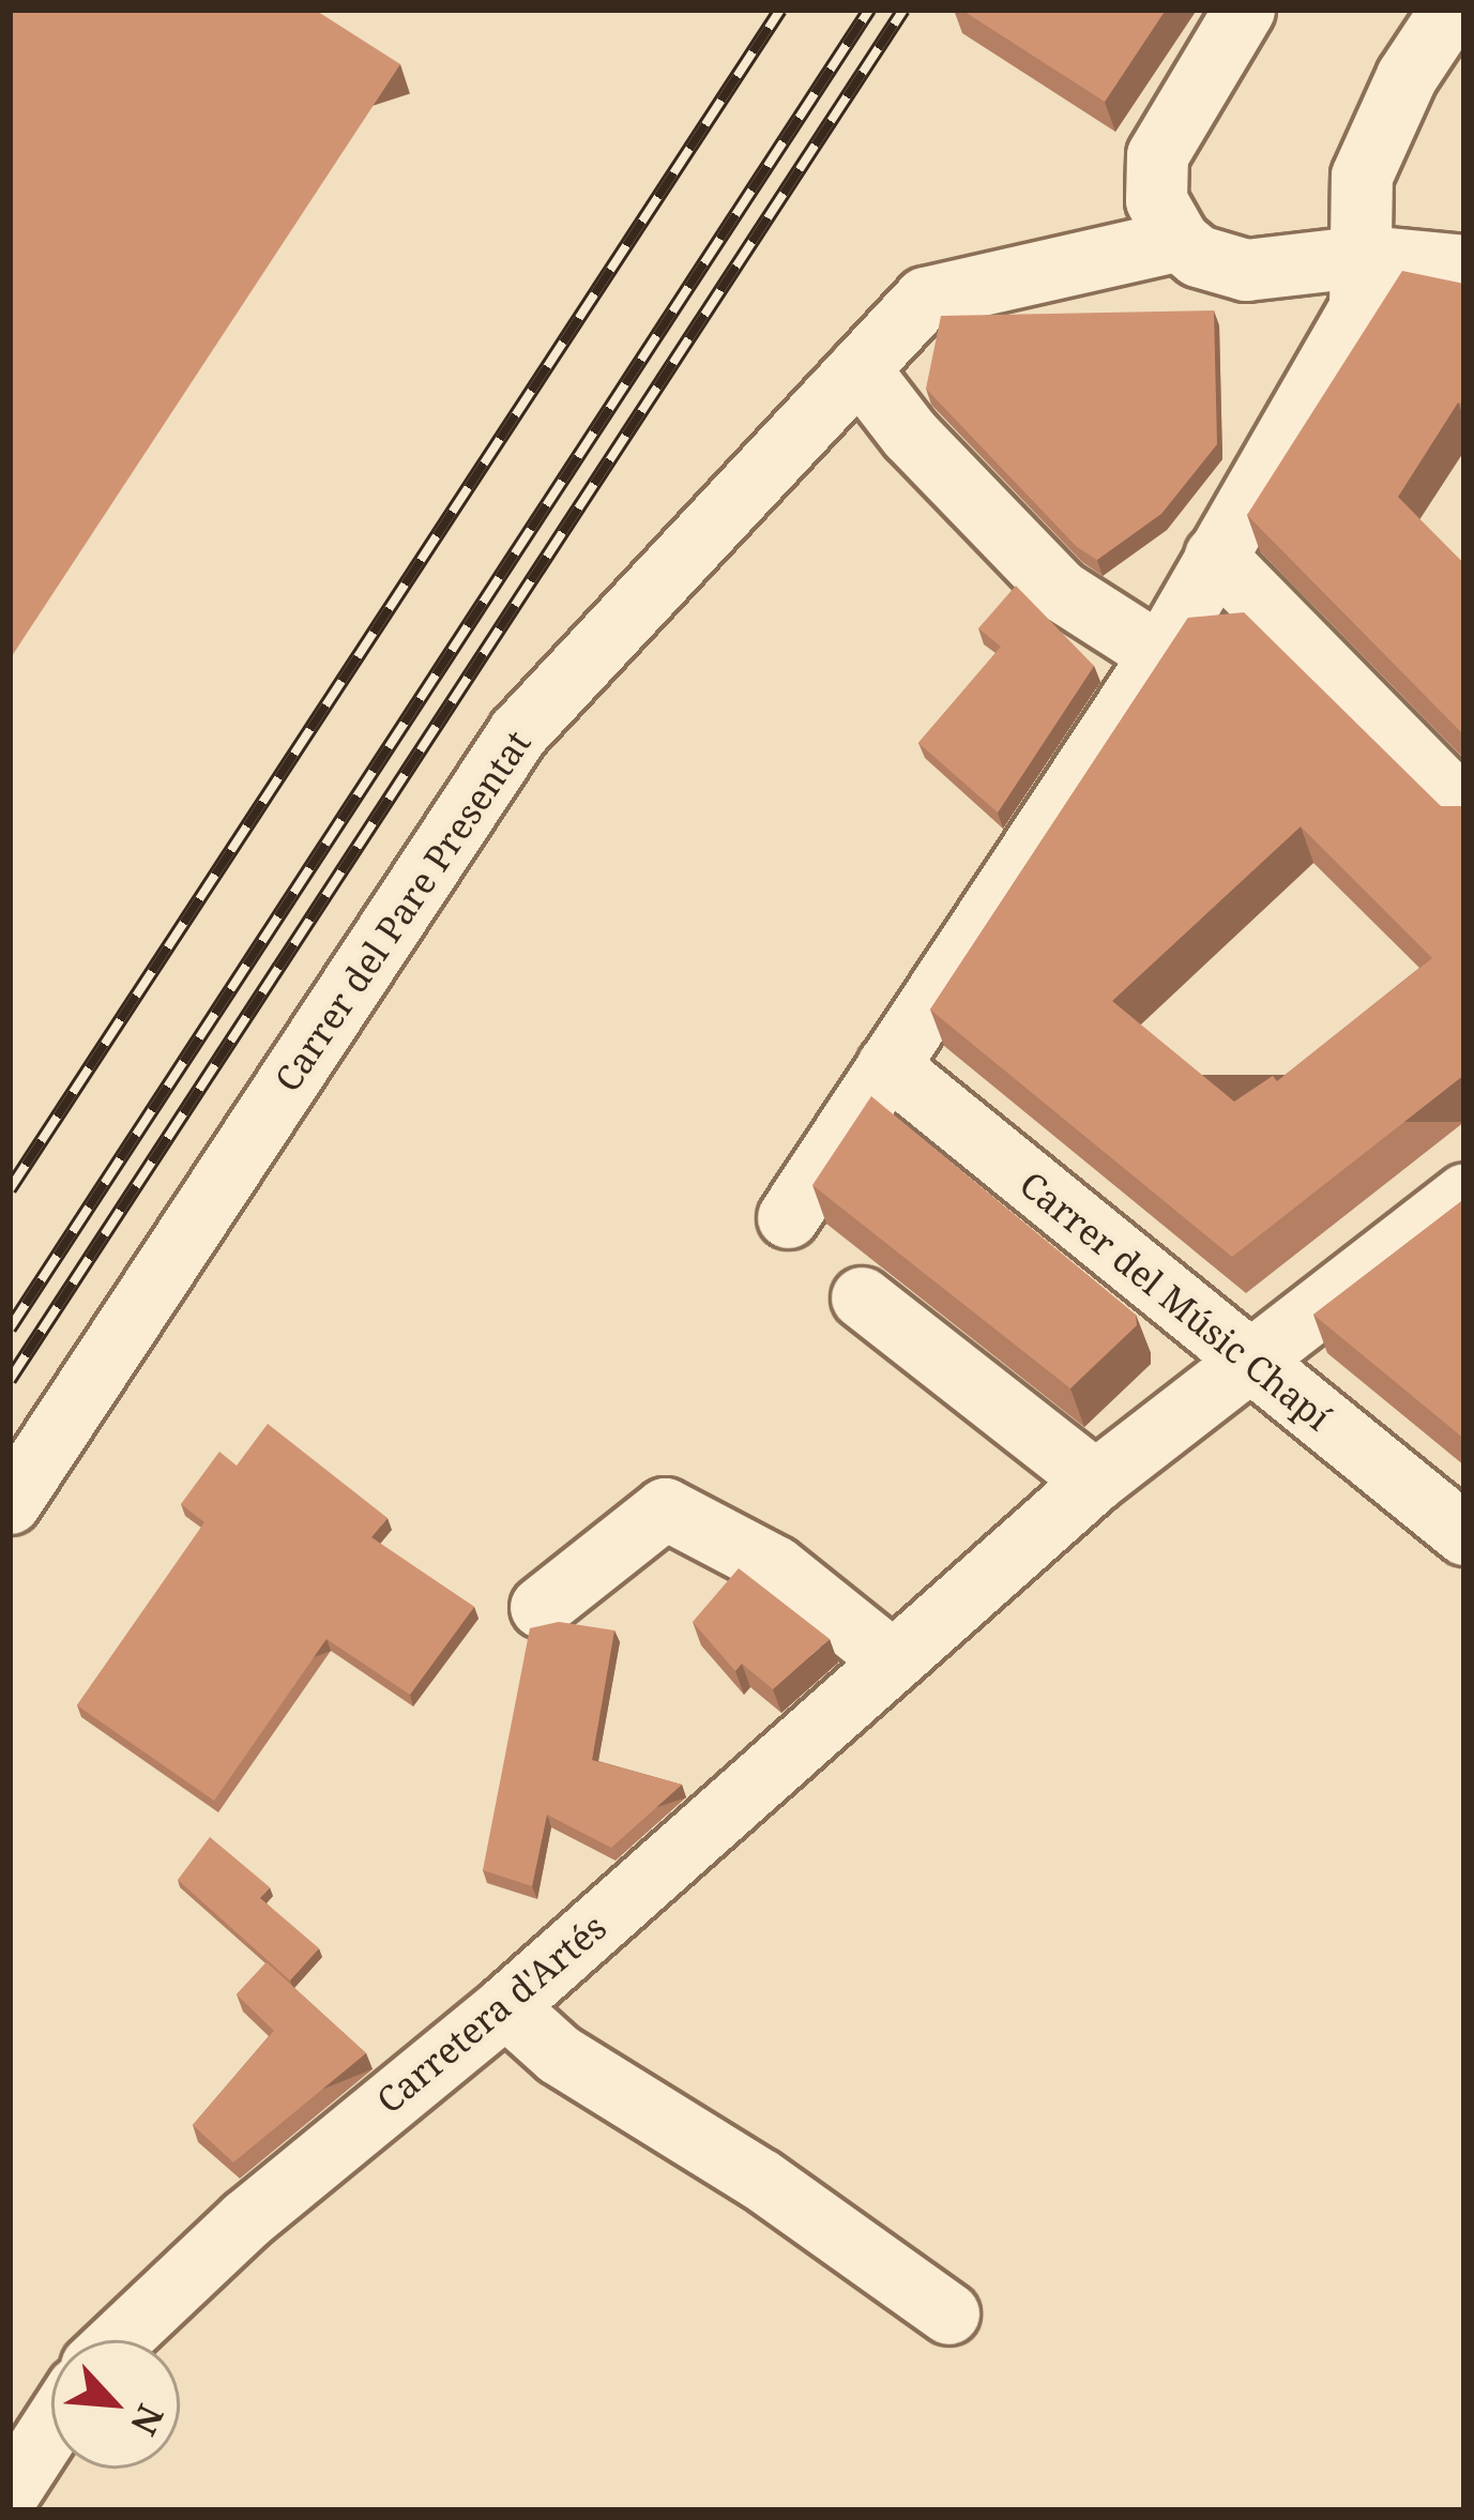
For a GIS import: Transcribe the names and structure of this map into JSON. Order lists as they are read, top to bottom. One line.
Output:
{"streets":{"street":["Carrer del Pare Presentat","Carrer del Músic Chapí","Carretera d'Artés"]},"crossings":[["Carrer del Músic Chapí","Carretera d'Artés"]],"north":"bottom right"}
